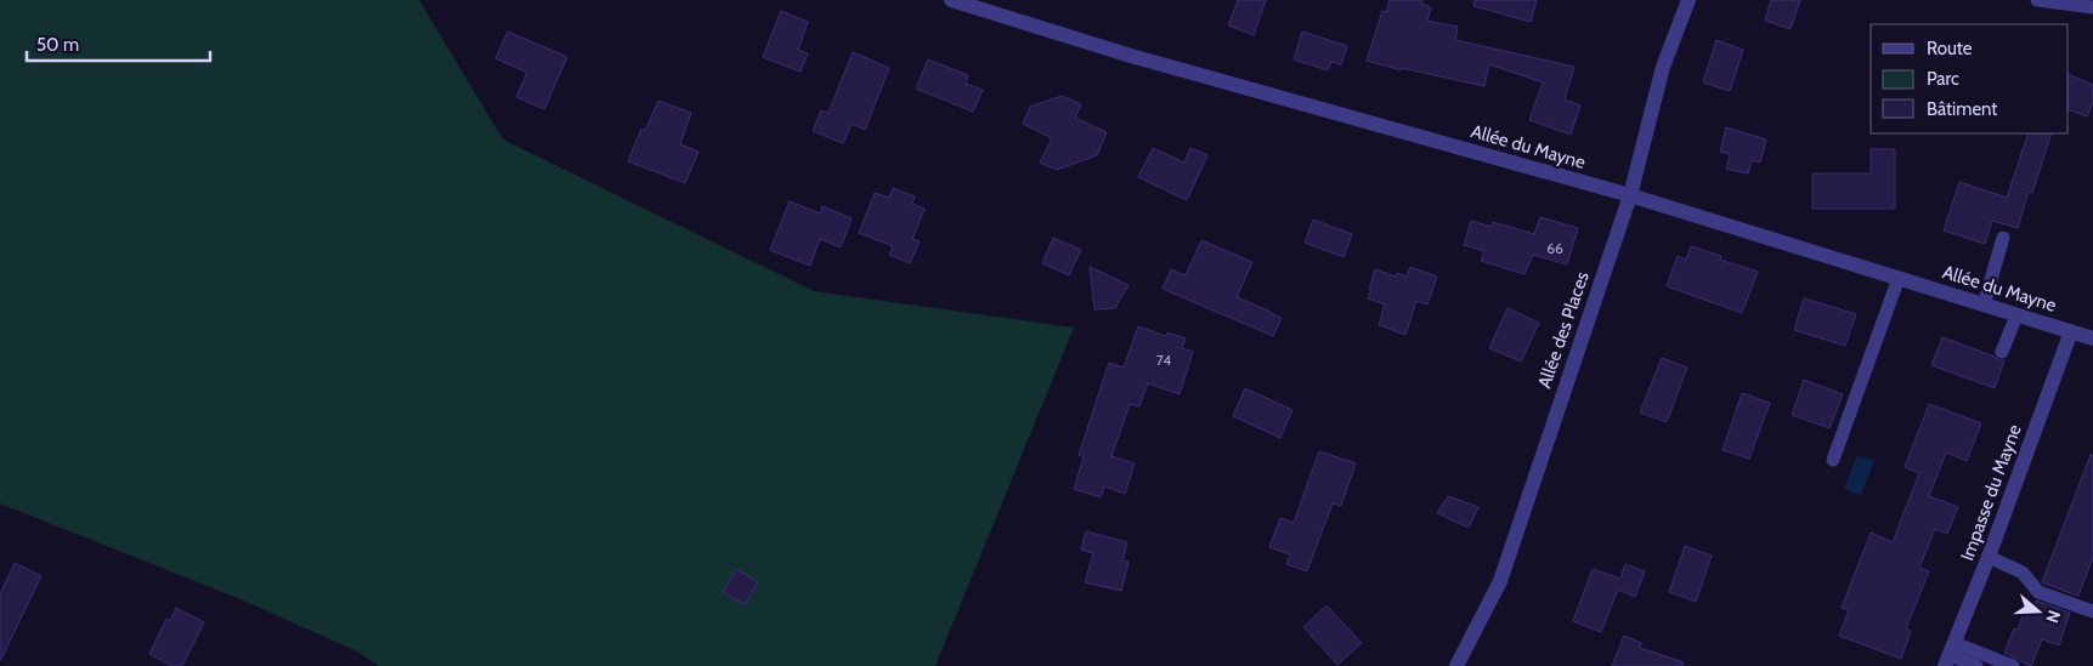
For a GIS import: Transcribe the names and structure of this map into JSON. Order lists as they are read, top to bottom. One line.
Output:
{"streets":{"street":["Allée du Mayne","Allée des Places","Impasse du Mayne"]},"crossings":[["Allée du Mayne","Allée des Places"],["Allée du Mayne","Impasse du Mayne"]],"house_numbers":["66","74"],"legend":["Route","Parc","Bâtiment"],"scale_bar":"50 m","north":"right"}
